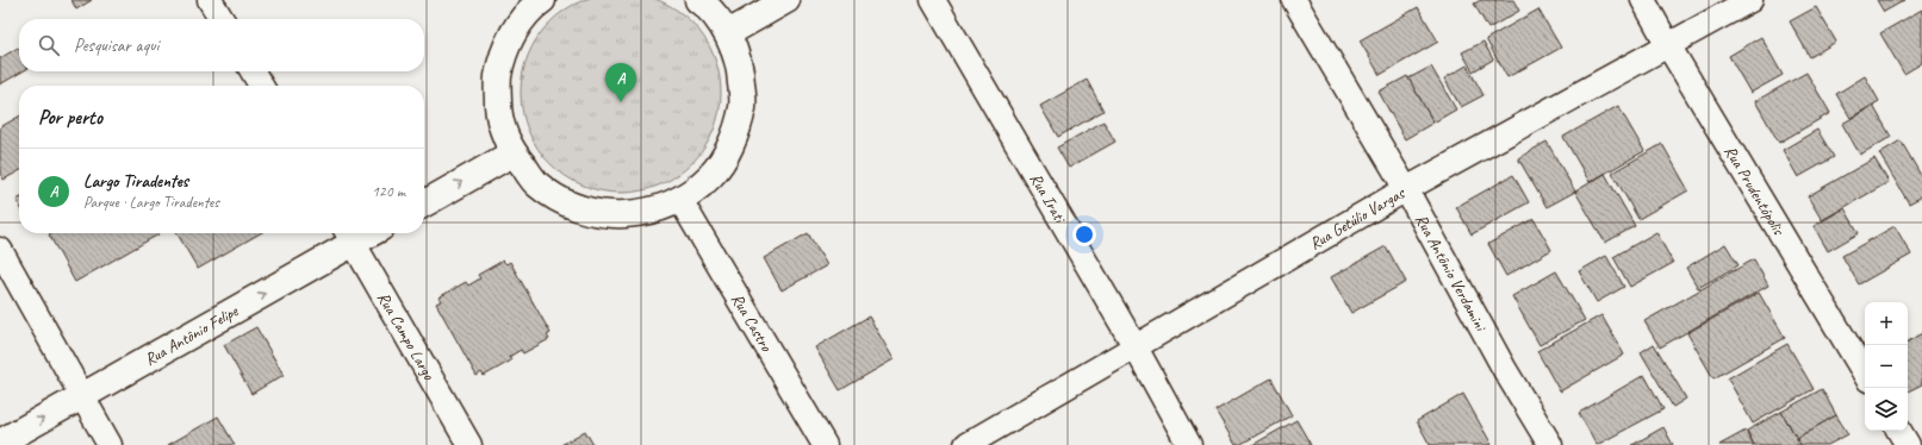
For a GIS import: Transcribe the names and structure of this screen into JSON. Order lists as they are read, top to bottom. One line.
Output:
{"streets":{"street":["Rua Prudentópolis","Rua Irati","Rua Getúlio Vargas","Rua Antônio Verdamini","Rua Castro","Rua Antônio Felipe","Rua Campo Largo"]},"crossings":[["Rua Prudentópolis","Rua Getúlio Vargas"],["Rua Irati","Rua Getúlio Vargas"],["Rua Getúlio Vargas","Rua Antônio Verdamini"],["Rua Antônio Felipe","Rua Campo Largo"]],"one_way":["Rua Antônio Felipe"],"page":{"search":"Pesquisar aqui","pins":"A","heading":"Por perto","list":[{"mark":"A","name":"Largo Tiradentes","note":"Parque · Largo Tiradentes","value":"120 m"}],"map_buttons":["+","−"]}}
